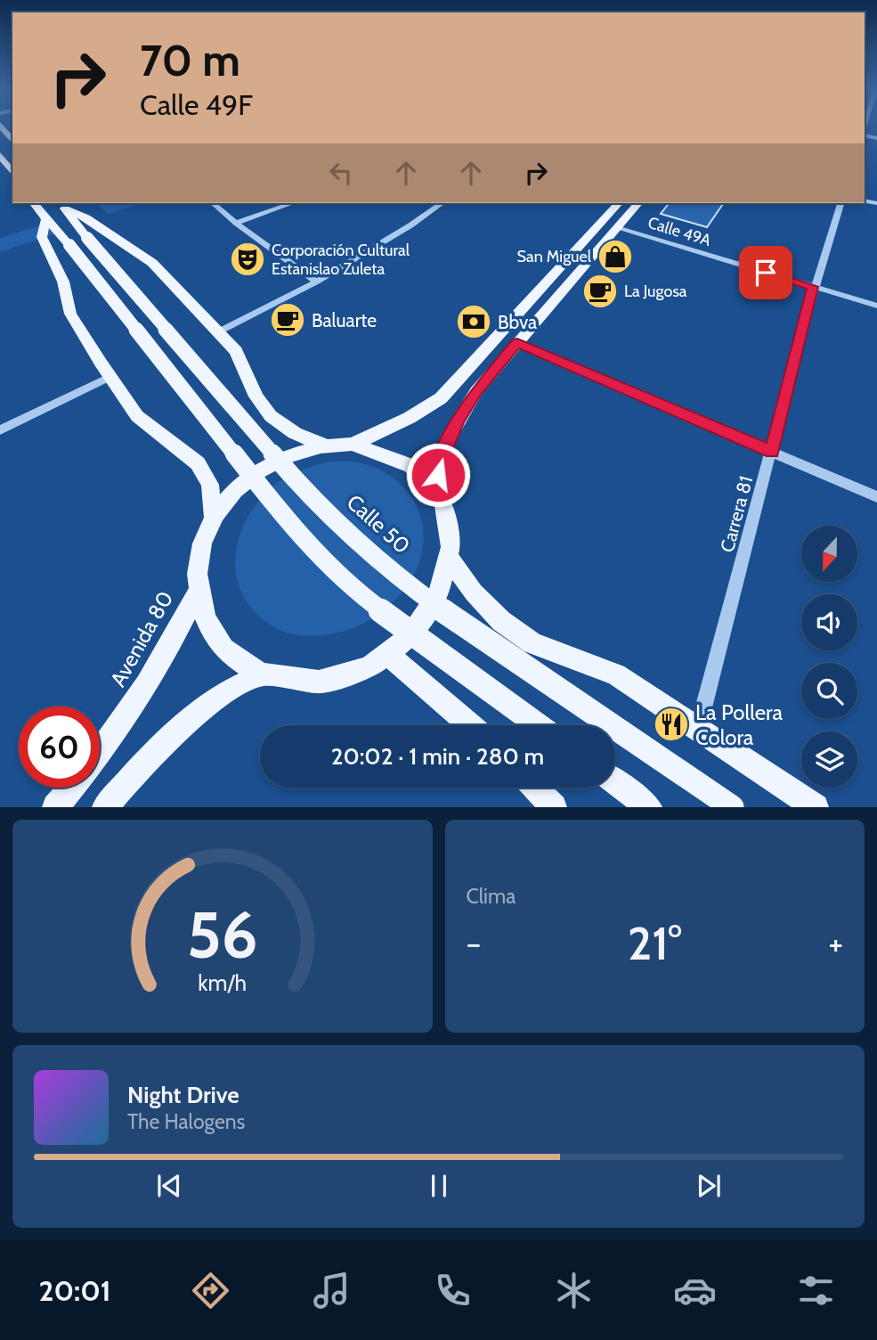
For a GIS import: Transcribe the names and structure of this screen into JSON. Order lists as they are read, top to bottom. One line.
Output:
{"streets":{"main road":["Calle 50","Avenida 80"],"street":["Calle 49A","Carrera 81"]},"crossings":[["Calle 49A","Carrera 81"]],"places":{"shop":["San Miguel"],"theatre":["Corporación Cultural Estanislao Zuleta"],"cafe":["La Jugosa","Baluarte"],"bank":["Bbva"],"restaurant":["La Pollera Colora"]},"north":"bottom","page":{"turn":["70 m","Calle 49F"],"limit":"60","trip":"20:02 · 1 min · 280 m","tile":"Clima","heat":["−","21°","+"],"song":["Night Drive","The Halogens"],"tabs":"20:01","gauge":["56","km/h"]}}
